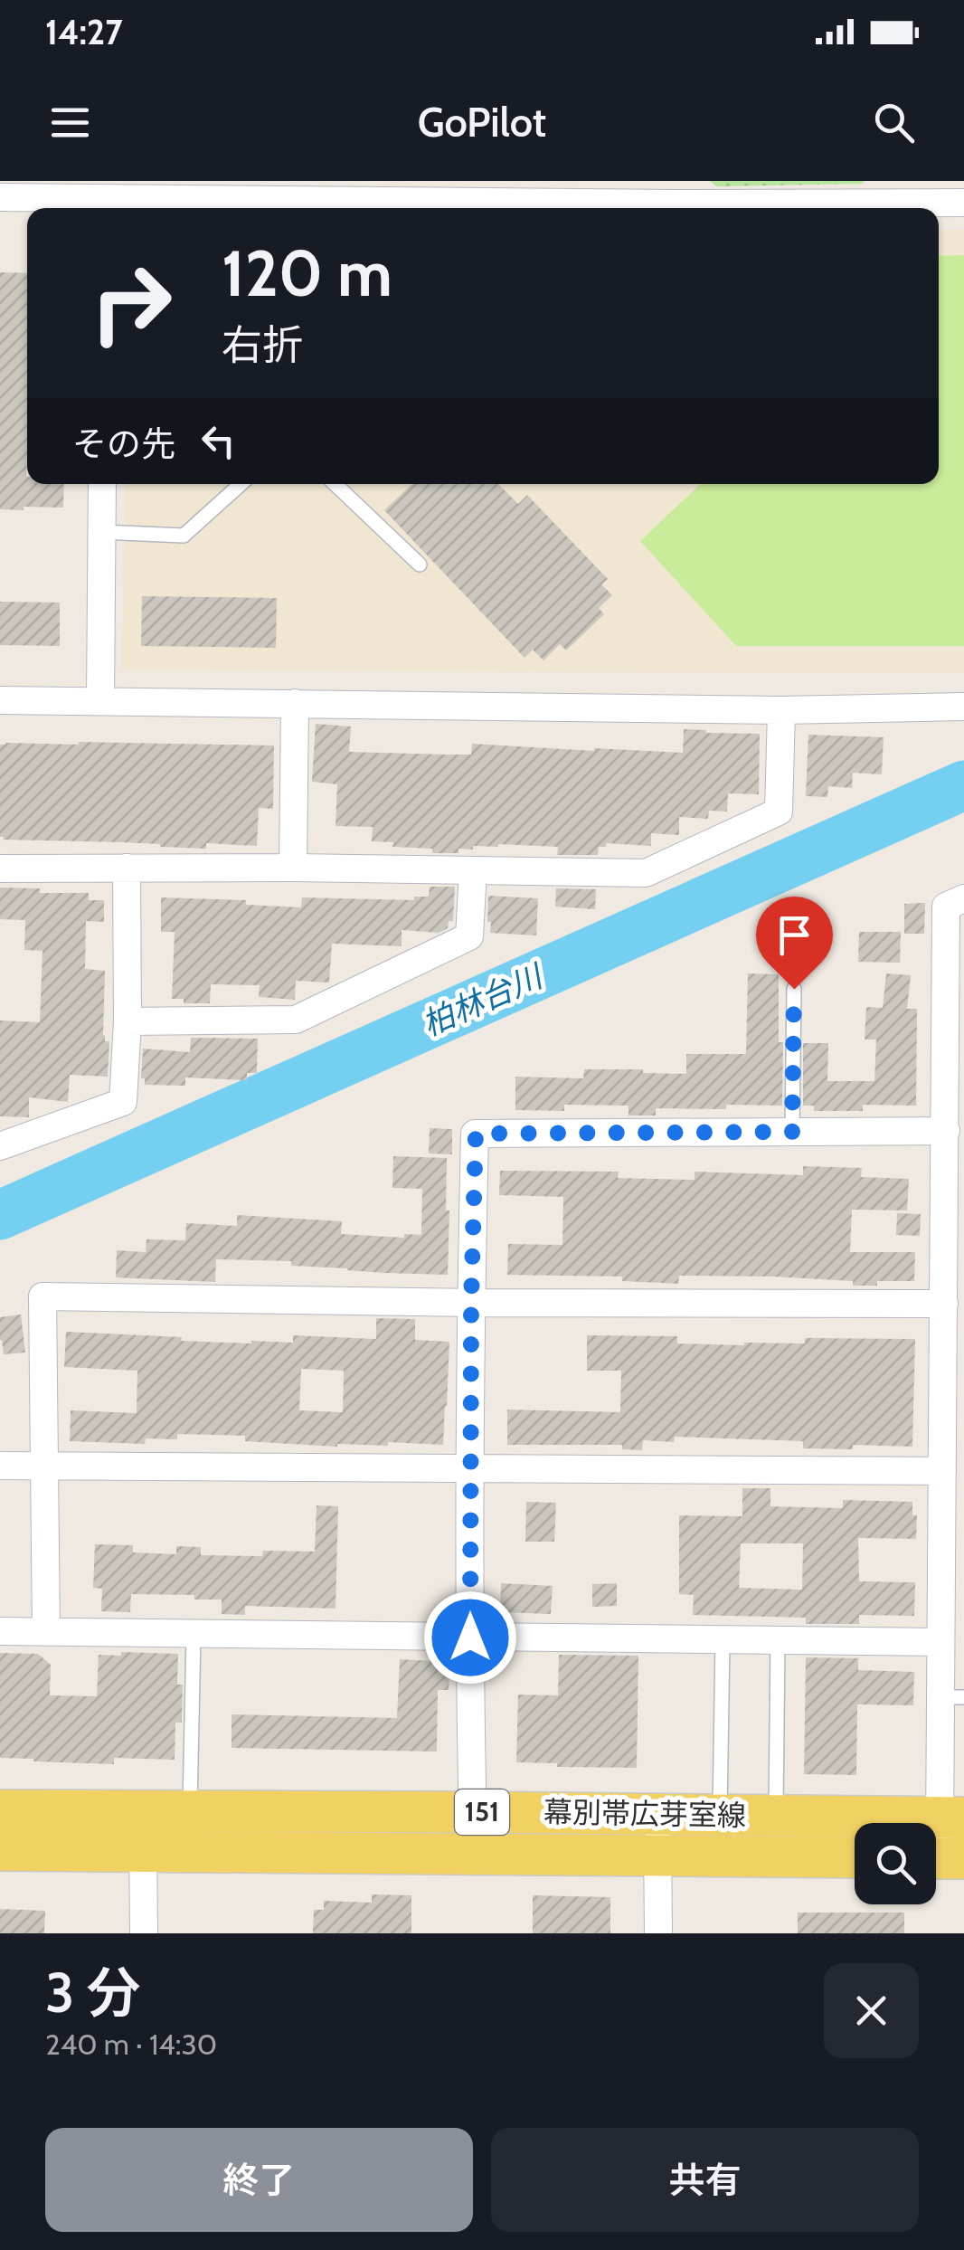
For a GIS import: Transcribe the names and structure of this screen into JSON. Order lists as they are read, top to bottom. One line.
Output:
{"streets":{"main road":["151","幕別帯広芽室線"]},"water":["柏林台川"],"page":{"status":"14:27","header":"GoPilot","turn":["120 m","右折"],"then":"その先","heading":["3 分","240 m · 14:30"],"buttons":["終了","共有"]}}
